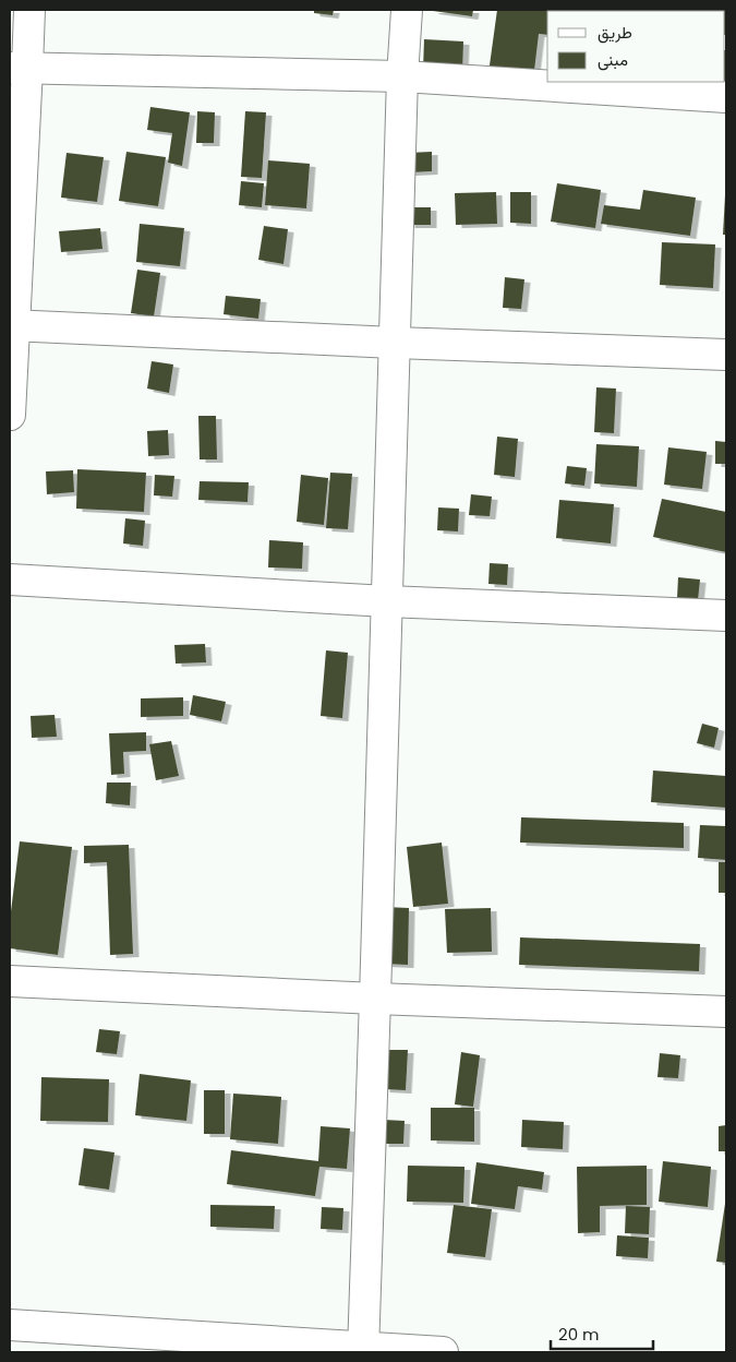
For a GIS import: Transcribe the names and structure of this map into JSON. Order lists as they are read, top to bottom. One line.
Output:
{"legend":["طريق","مبنى"],"scale_bar":"20 m"}
